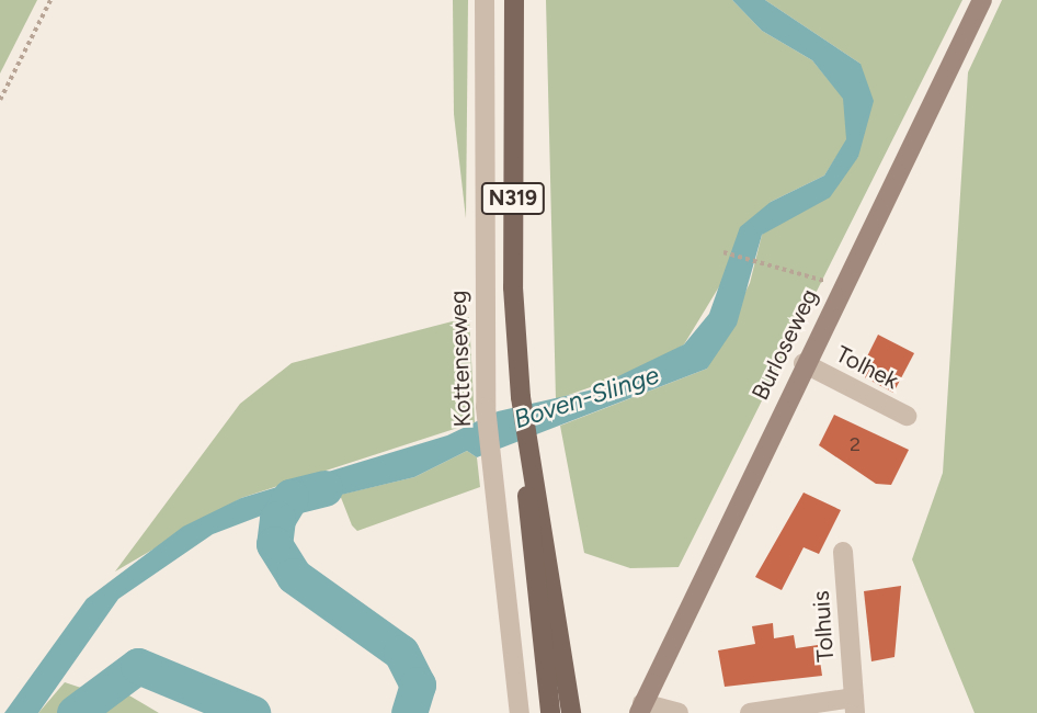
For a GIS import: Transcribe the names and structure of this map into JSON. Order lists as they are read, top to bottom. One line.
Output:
{"streets":{"main road":["N319"],"street":["Burloseweg","Kottenseweg","Tolhek","Tolhuis"]},"crossings":[["Burloseweg","Tolhek"]],"water":["Boven-Slinge"],"house_numbers":["2"]}
